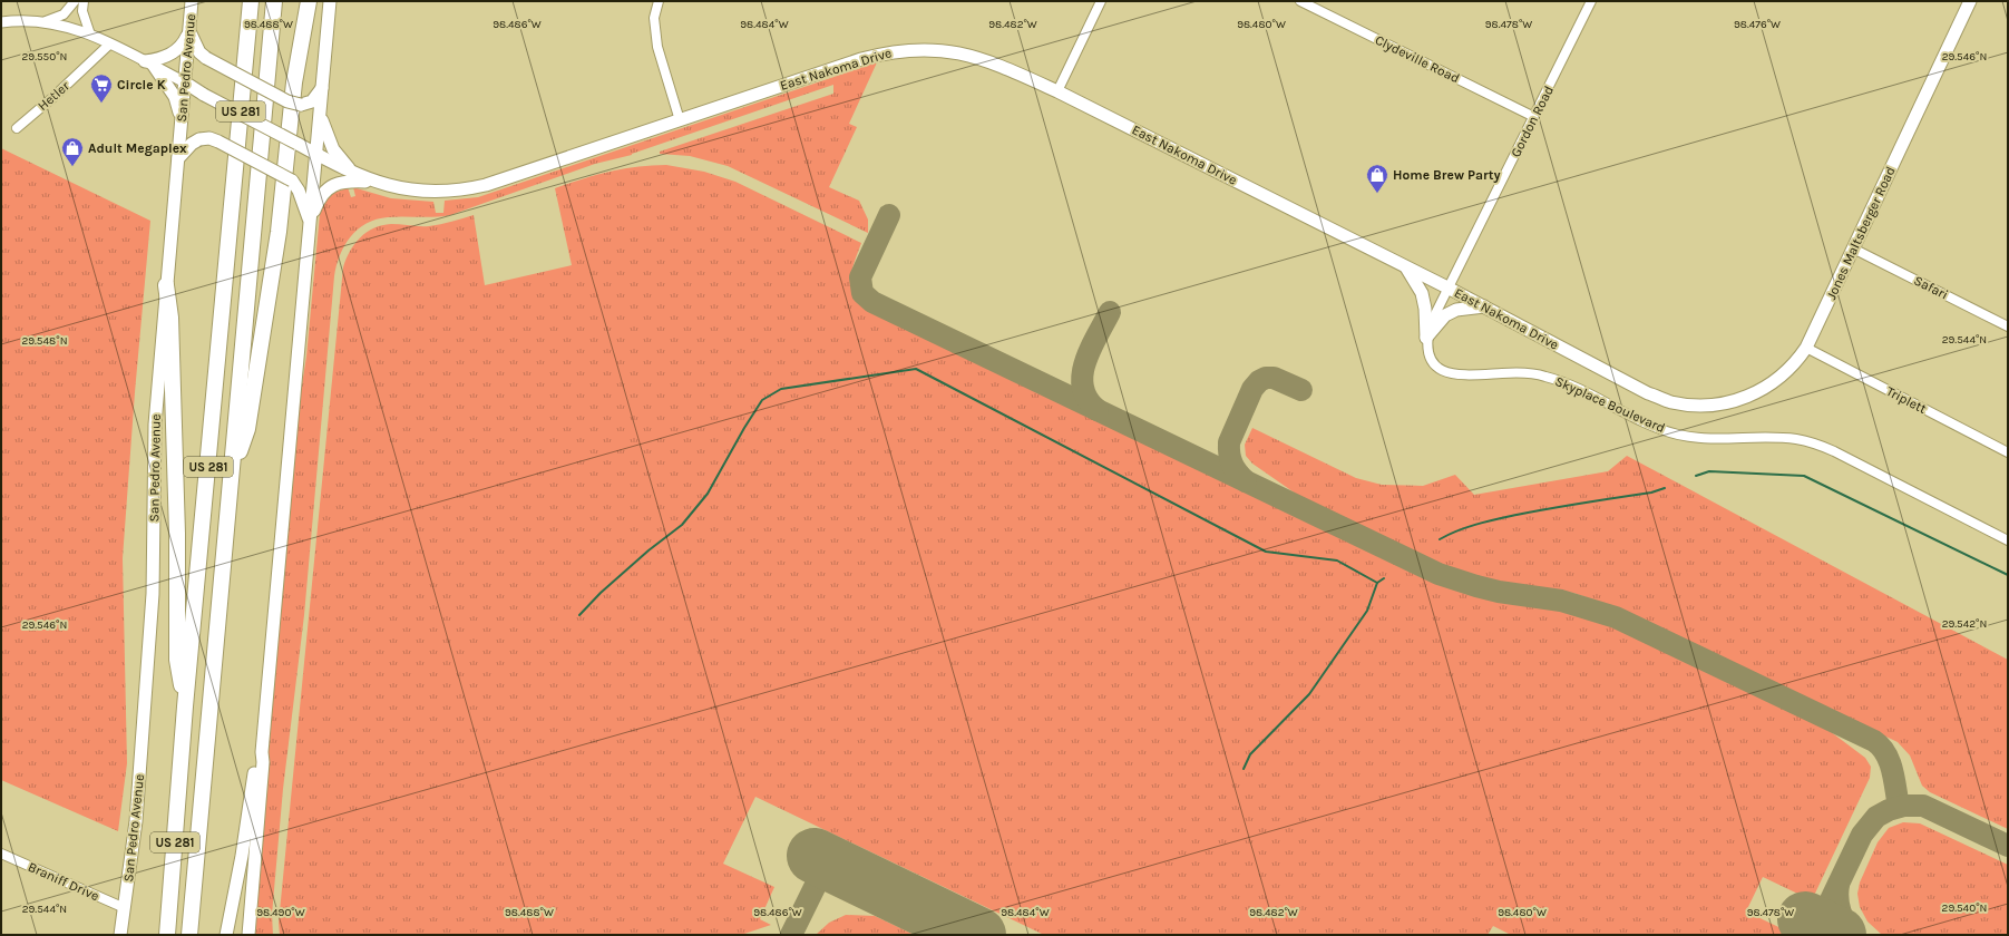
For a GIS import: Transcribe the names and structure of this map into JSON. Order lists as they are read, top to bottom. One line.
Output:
{"streets":{"highway":["US 281"],"main road":["San Pedro Avenue","East Nakoma Drive","Jones Maltsberger Road"],"street":["Clydeville Road","Hetler","Gordon Road","Safari","Triplett","Skyplace Boulevard","Braniff Drive"]},"crossings":[["Clydeville Road","Gordon Road"],["San Pedro Avenue","East Nakoma Drive"],["San Pedro Avenue","Braniff Drive"],["East Nakoma Drive","Hetler"],["East Nakoma Drive","Gordon Road"],["East Nakoma Drive","Jones Maltsberger Road"],["Jones Maltsberger Road","Safari"],["Jones Maltsberger Road","Triplett"]],"places":{"supermarket":["Circle K"],"shop":["Adult Megaplex","Home Brew Party"]},"coordinates":["98.488°W","98.486°W","98.484°W","98.482°W","98.480°W","98.478°W","98.476°W","29.546°N","29.550°N","29.544°N","29.548°N","29.542°N","29.540°N","98.490°W"]}
